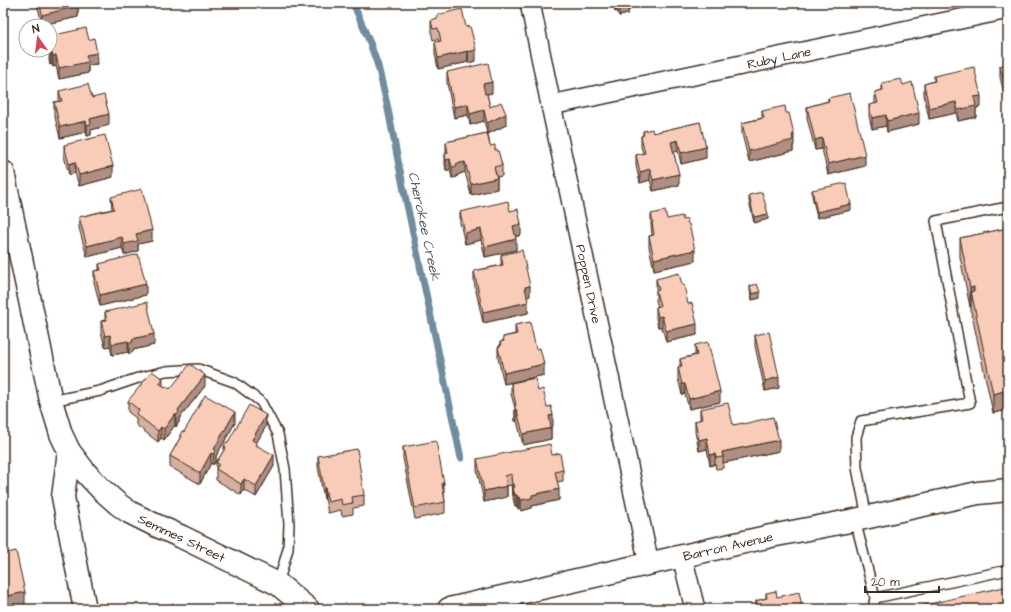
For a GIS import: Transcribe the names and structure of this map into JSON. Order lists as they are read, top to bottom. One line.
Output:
{"streets":{"main road":["Semmes Street","Barron Avenue"],"street":["Ruby Lane","Poppen Drive"]},"crossings":[["Ruby Lane","Poppen Drive"],["Poppen Drive","Barron Avenue"]],"water":["Cherokee Creek"],"scale_bar":"20 m","north":"top"}
